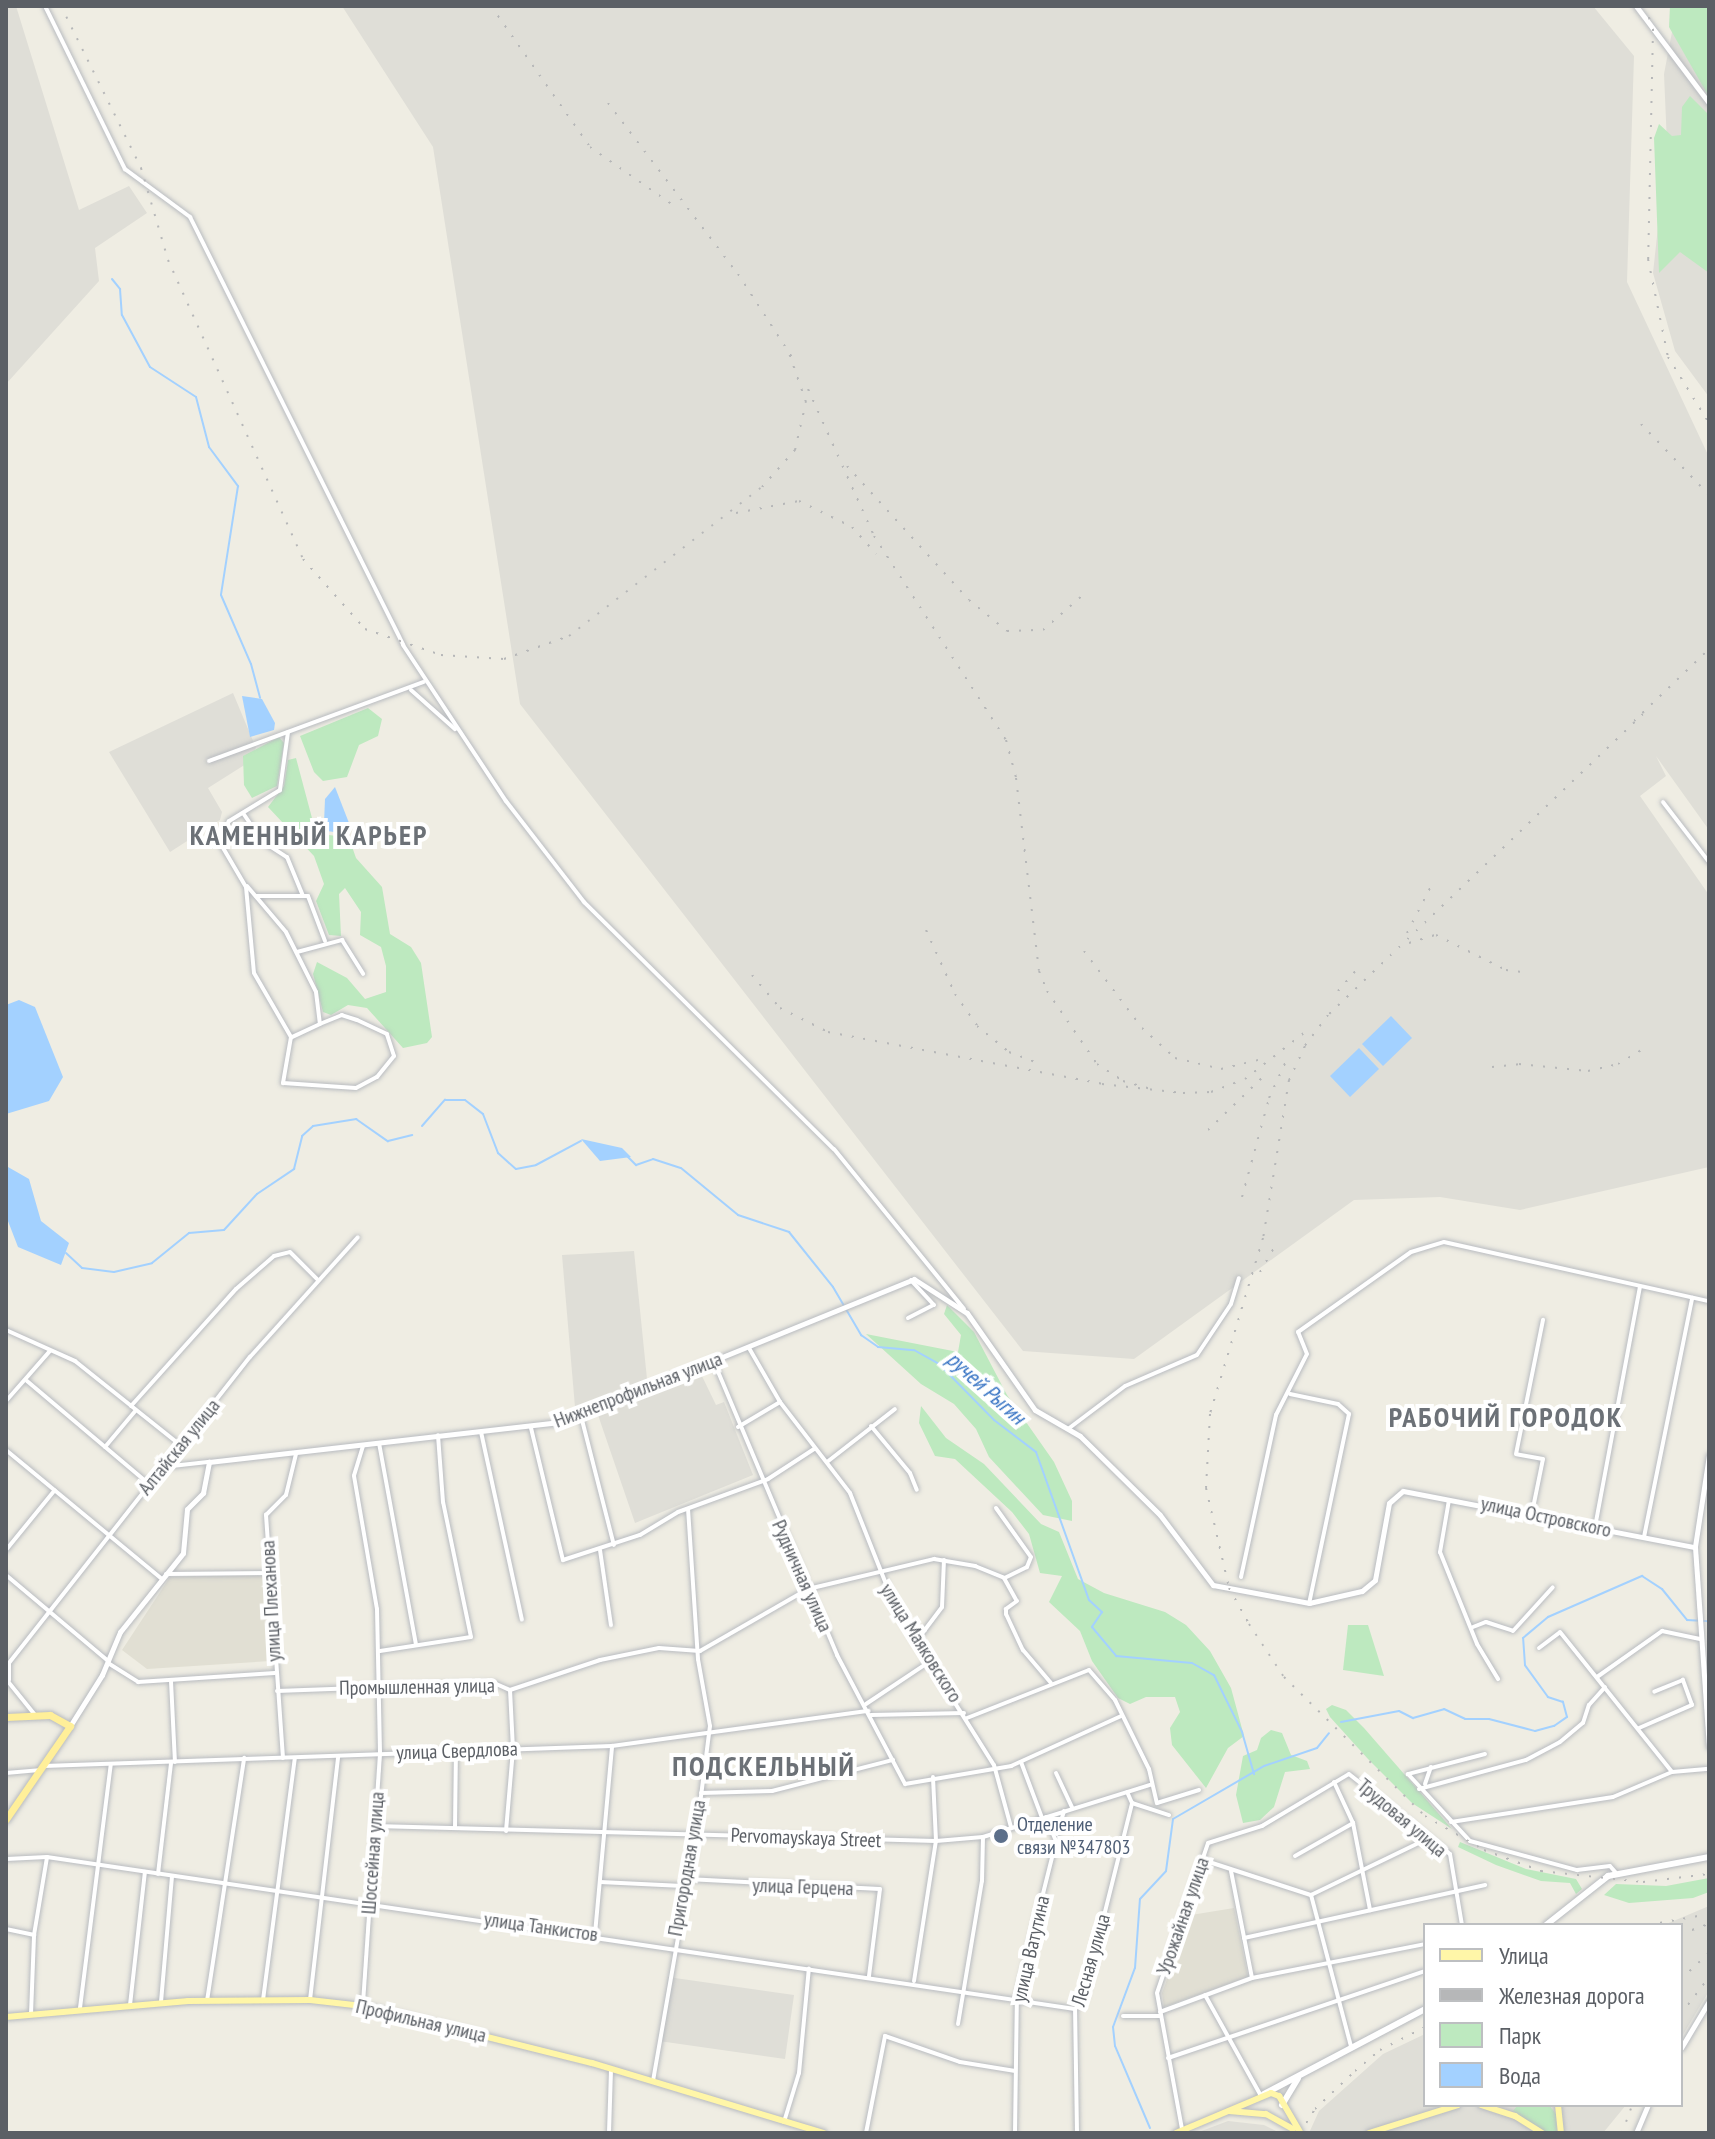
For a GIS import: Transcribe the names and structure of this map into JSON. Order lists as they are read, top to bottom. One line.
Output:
{"streets":{"main road":["Профильная улица"],"street":["Нижнепрофильная улица","Алтайская улица","улица Островского","Рудничная улица","улица Плеханова","улица Маяковского","Промышленная улица","улица Свердлова","Трудовая улица","Pervomayskaya Street","Шоссейная улица","Пригородная улица","улица Герцена","Урожайная улица","улица Танкистов","улица Ватутина","Лесная улица"]},"crossings":[["Нижнепрофильная улица","Алтайская улица"],["Нижнепрофильная улица","Рудничная улица"],["Нижнепрофильная улица","улица Плеханова"],["Нижнепрофильная улица","улица Маяковского"],["Нижнепрофильная улица","Шоссейная улица"],["Рудничная улица","улица Свердлова"],["улица Плеханова","Промышленная улица"],["улица Плеханова","улица Свердлова"],["улица Маяковского","улица Свердлова"],["улица Маяковского","Pervomayskaya Street"],["Промышленная улица","Шоссейная улица"],["Промышленная улица","Пригородная улица"],["улица Свердлова","Шоссейная улица"],["улица Свердлова","Пригородная улица"],["Трудовая улица","Урожайная улица"],["Pervomayskaya Street","Шоссейная улица"],["Pervomayskaya Street","Пригородная улица"],["Pervomayskaya Street","улица Ватутина"],["Шоссейная улица","улица Танкистов"],["Шоссейная улица","Профильная улица"],["Пригородная улица","улица Герцена"],["Пригородная улица","улица Танкистов"],["Пригородная улица","Профильная улица"],["улица Герцена","улица Танкистов"],["улица Танкистов","улица Ватутина"],["улица Танкистов","Лесная улица"]],"districts":["КАМЕННЫЙ КАРЬЕР","РАБОЧИЙ ГОРОДОК","ПОДСКЕЛЬНЫЙ"],"water":["ручей Рыгин"],"places":["Отделение связи №347803"],"legend":["Улица","Железная дорога","Парк","Вода"]}
